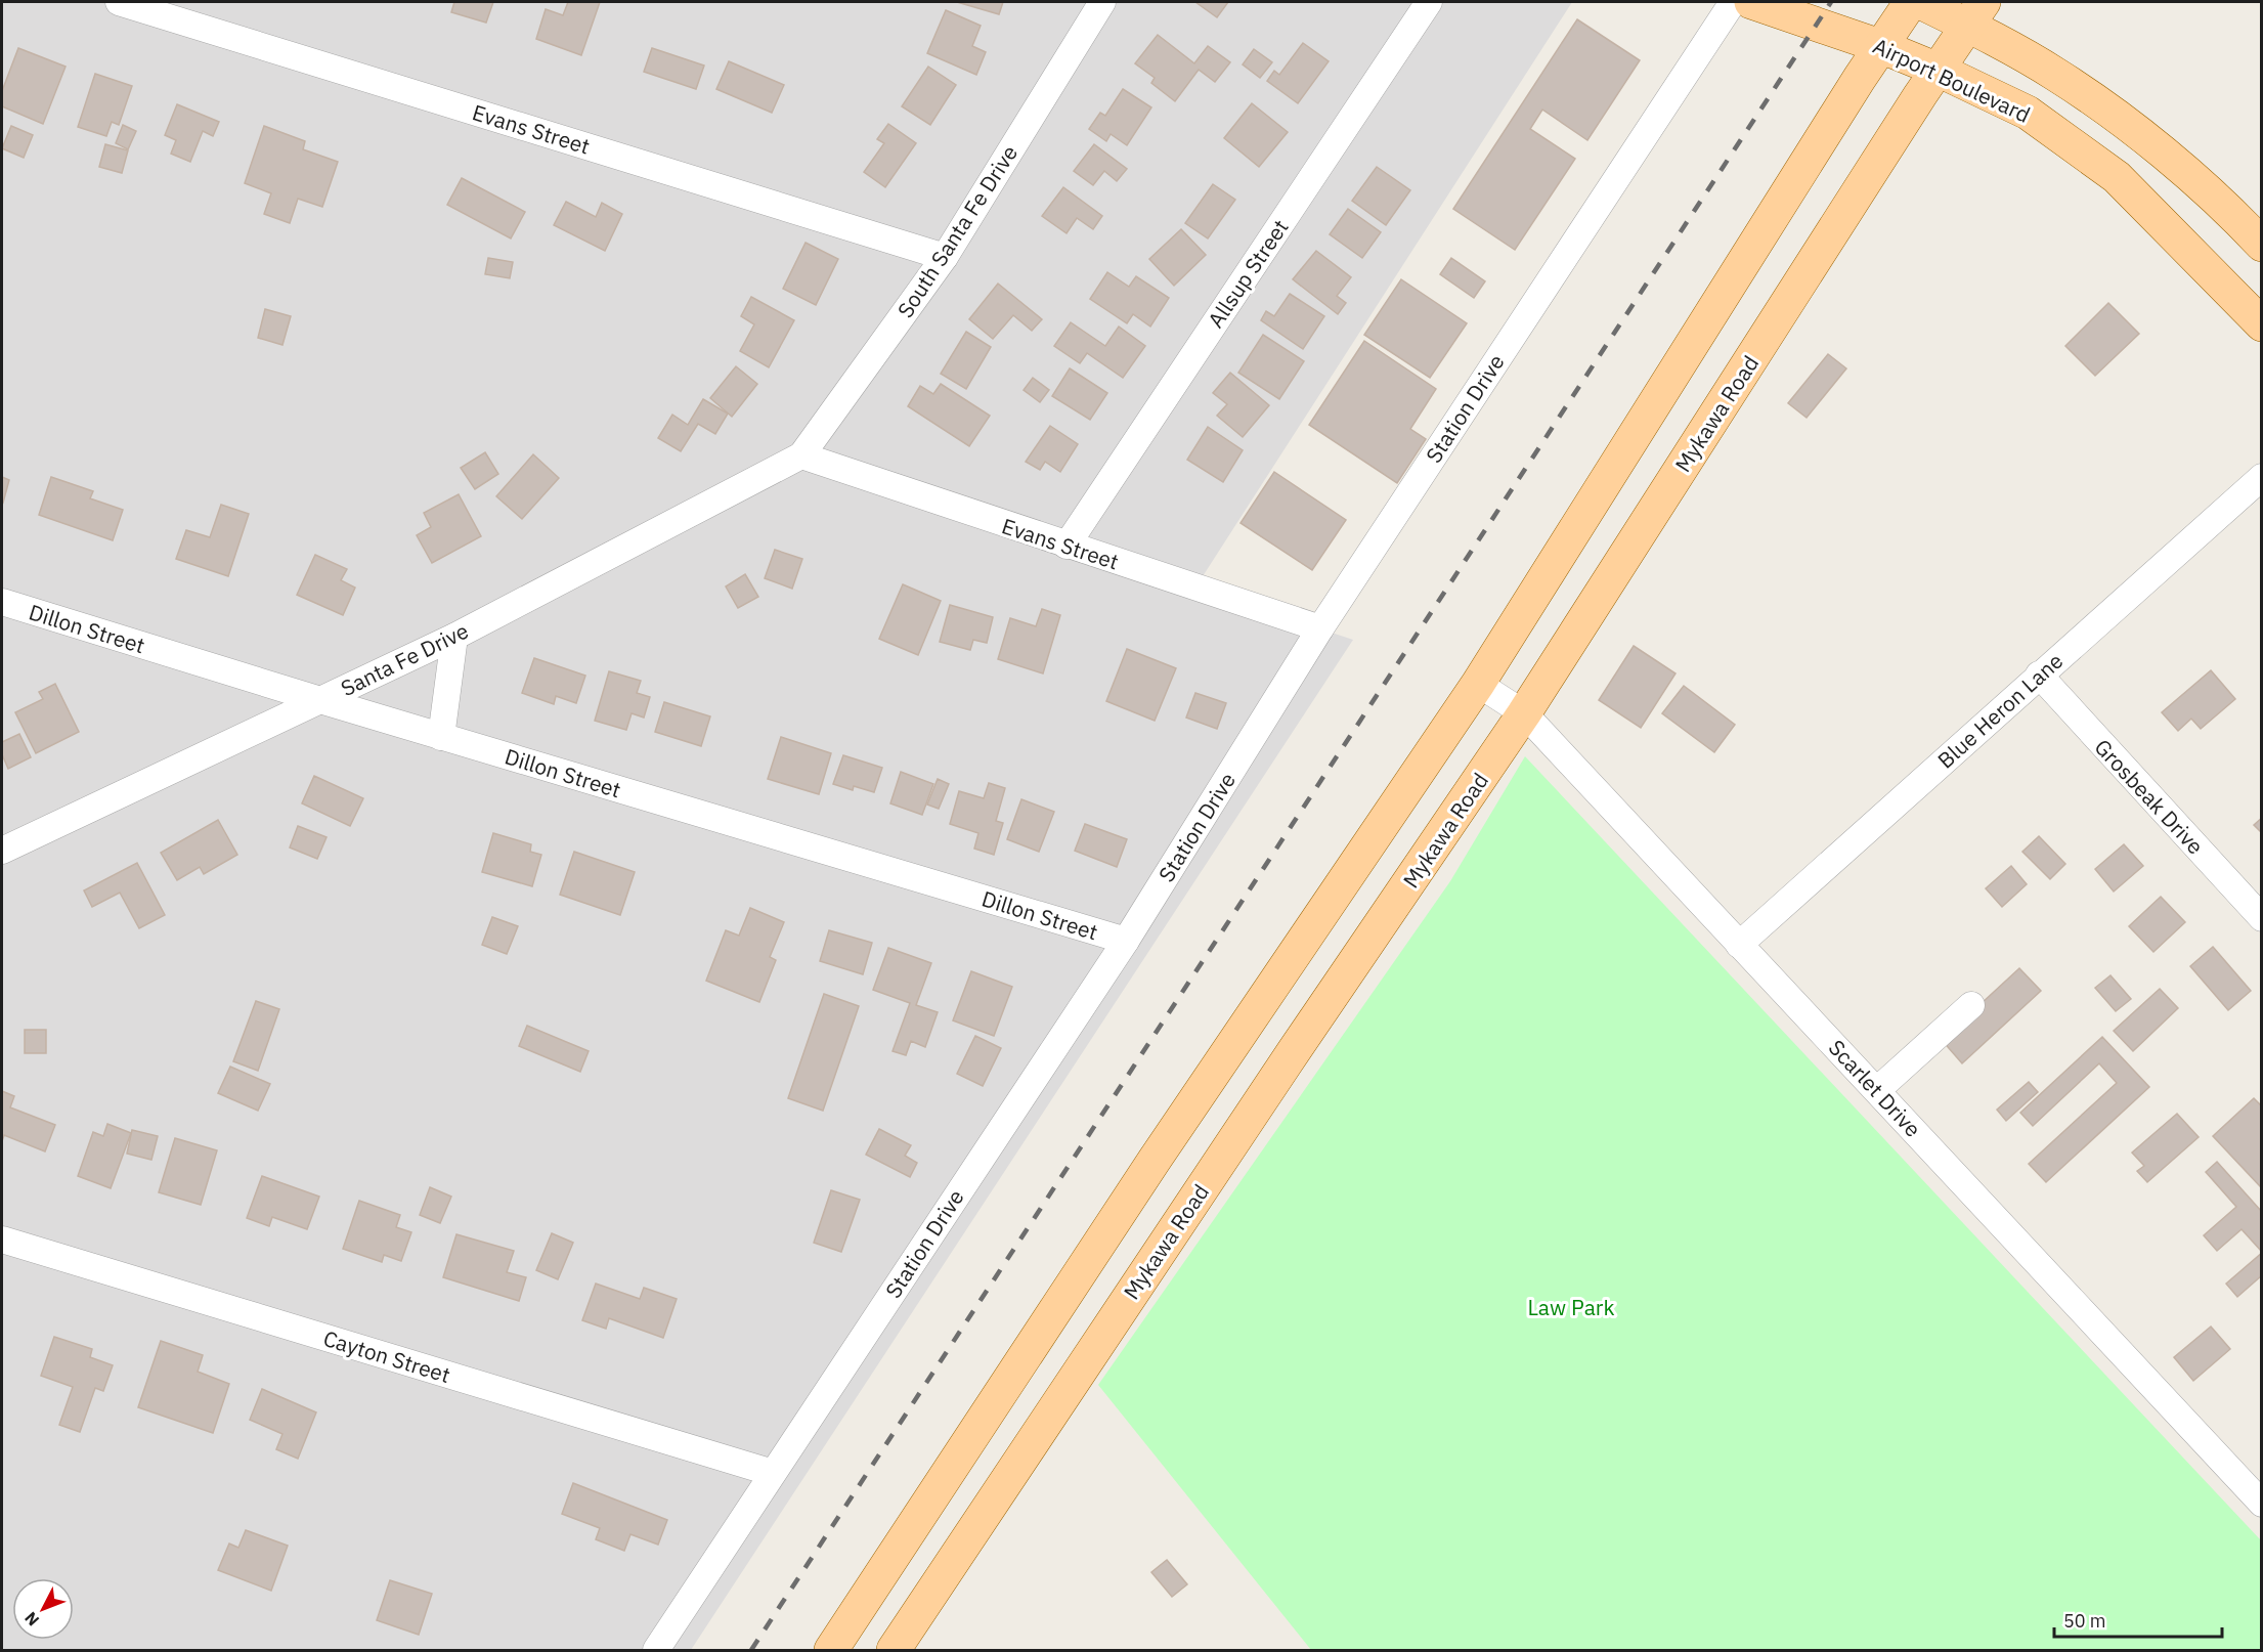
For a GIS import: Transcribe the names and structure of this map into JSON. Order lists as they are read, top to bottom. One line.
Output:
{"streets":{"main road":["Airport Boulevard","Mykawa Road"],"street":["Evans Street","South Santa Fe Drive","Allsup Street","Station Drive","Dillon Street","Santa Fe Drive","Blue Heron Lane","Grosbeak Drive","Scarlet Drive","Cayton Street"]},"crossings":[["Airport Boulevard","Mykawa Road"],["Evans Street","South Santa Fe Drive"],["Evans Street","Allsup Street"],["Evans Street","Station Drive"],["Evans Street","Santa Fe Drive"],["South Santa Fe Drive","Santa Fe Drive"],["Station Drive","Dillon Street"],["Station Drive","Cayton Street"],["Mykawa Road","Scarlet Drive"],["Dillon Street","Santa Fe Drive"],["Blue Heron Lane","Grosbeak Drive"],["Blue Heron Lane","Scarlet Drive"]],"parks":["Law Park"],"scale_bar":"50 m","north":"bottom left"}
